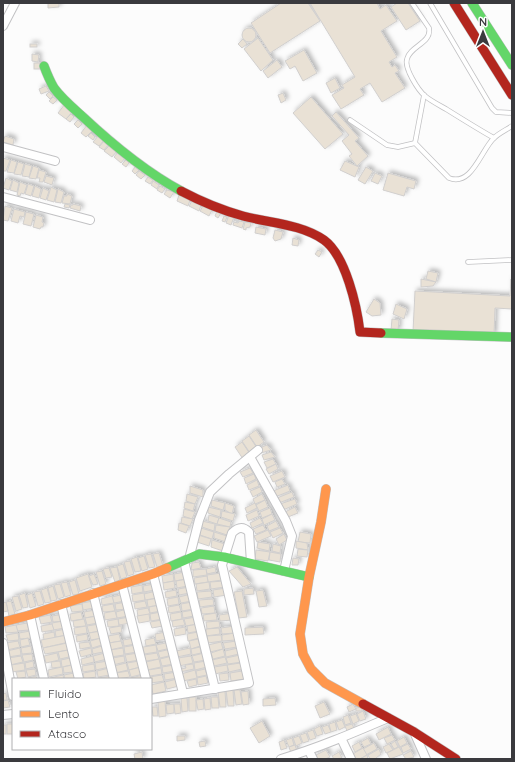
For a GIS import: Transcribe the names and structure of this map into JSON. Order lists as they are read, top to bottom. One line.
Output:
{"legend":["Fluido","Lento","Atasco"],"north":"top"}
